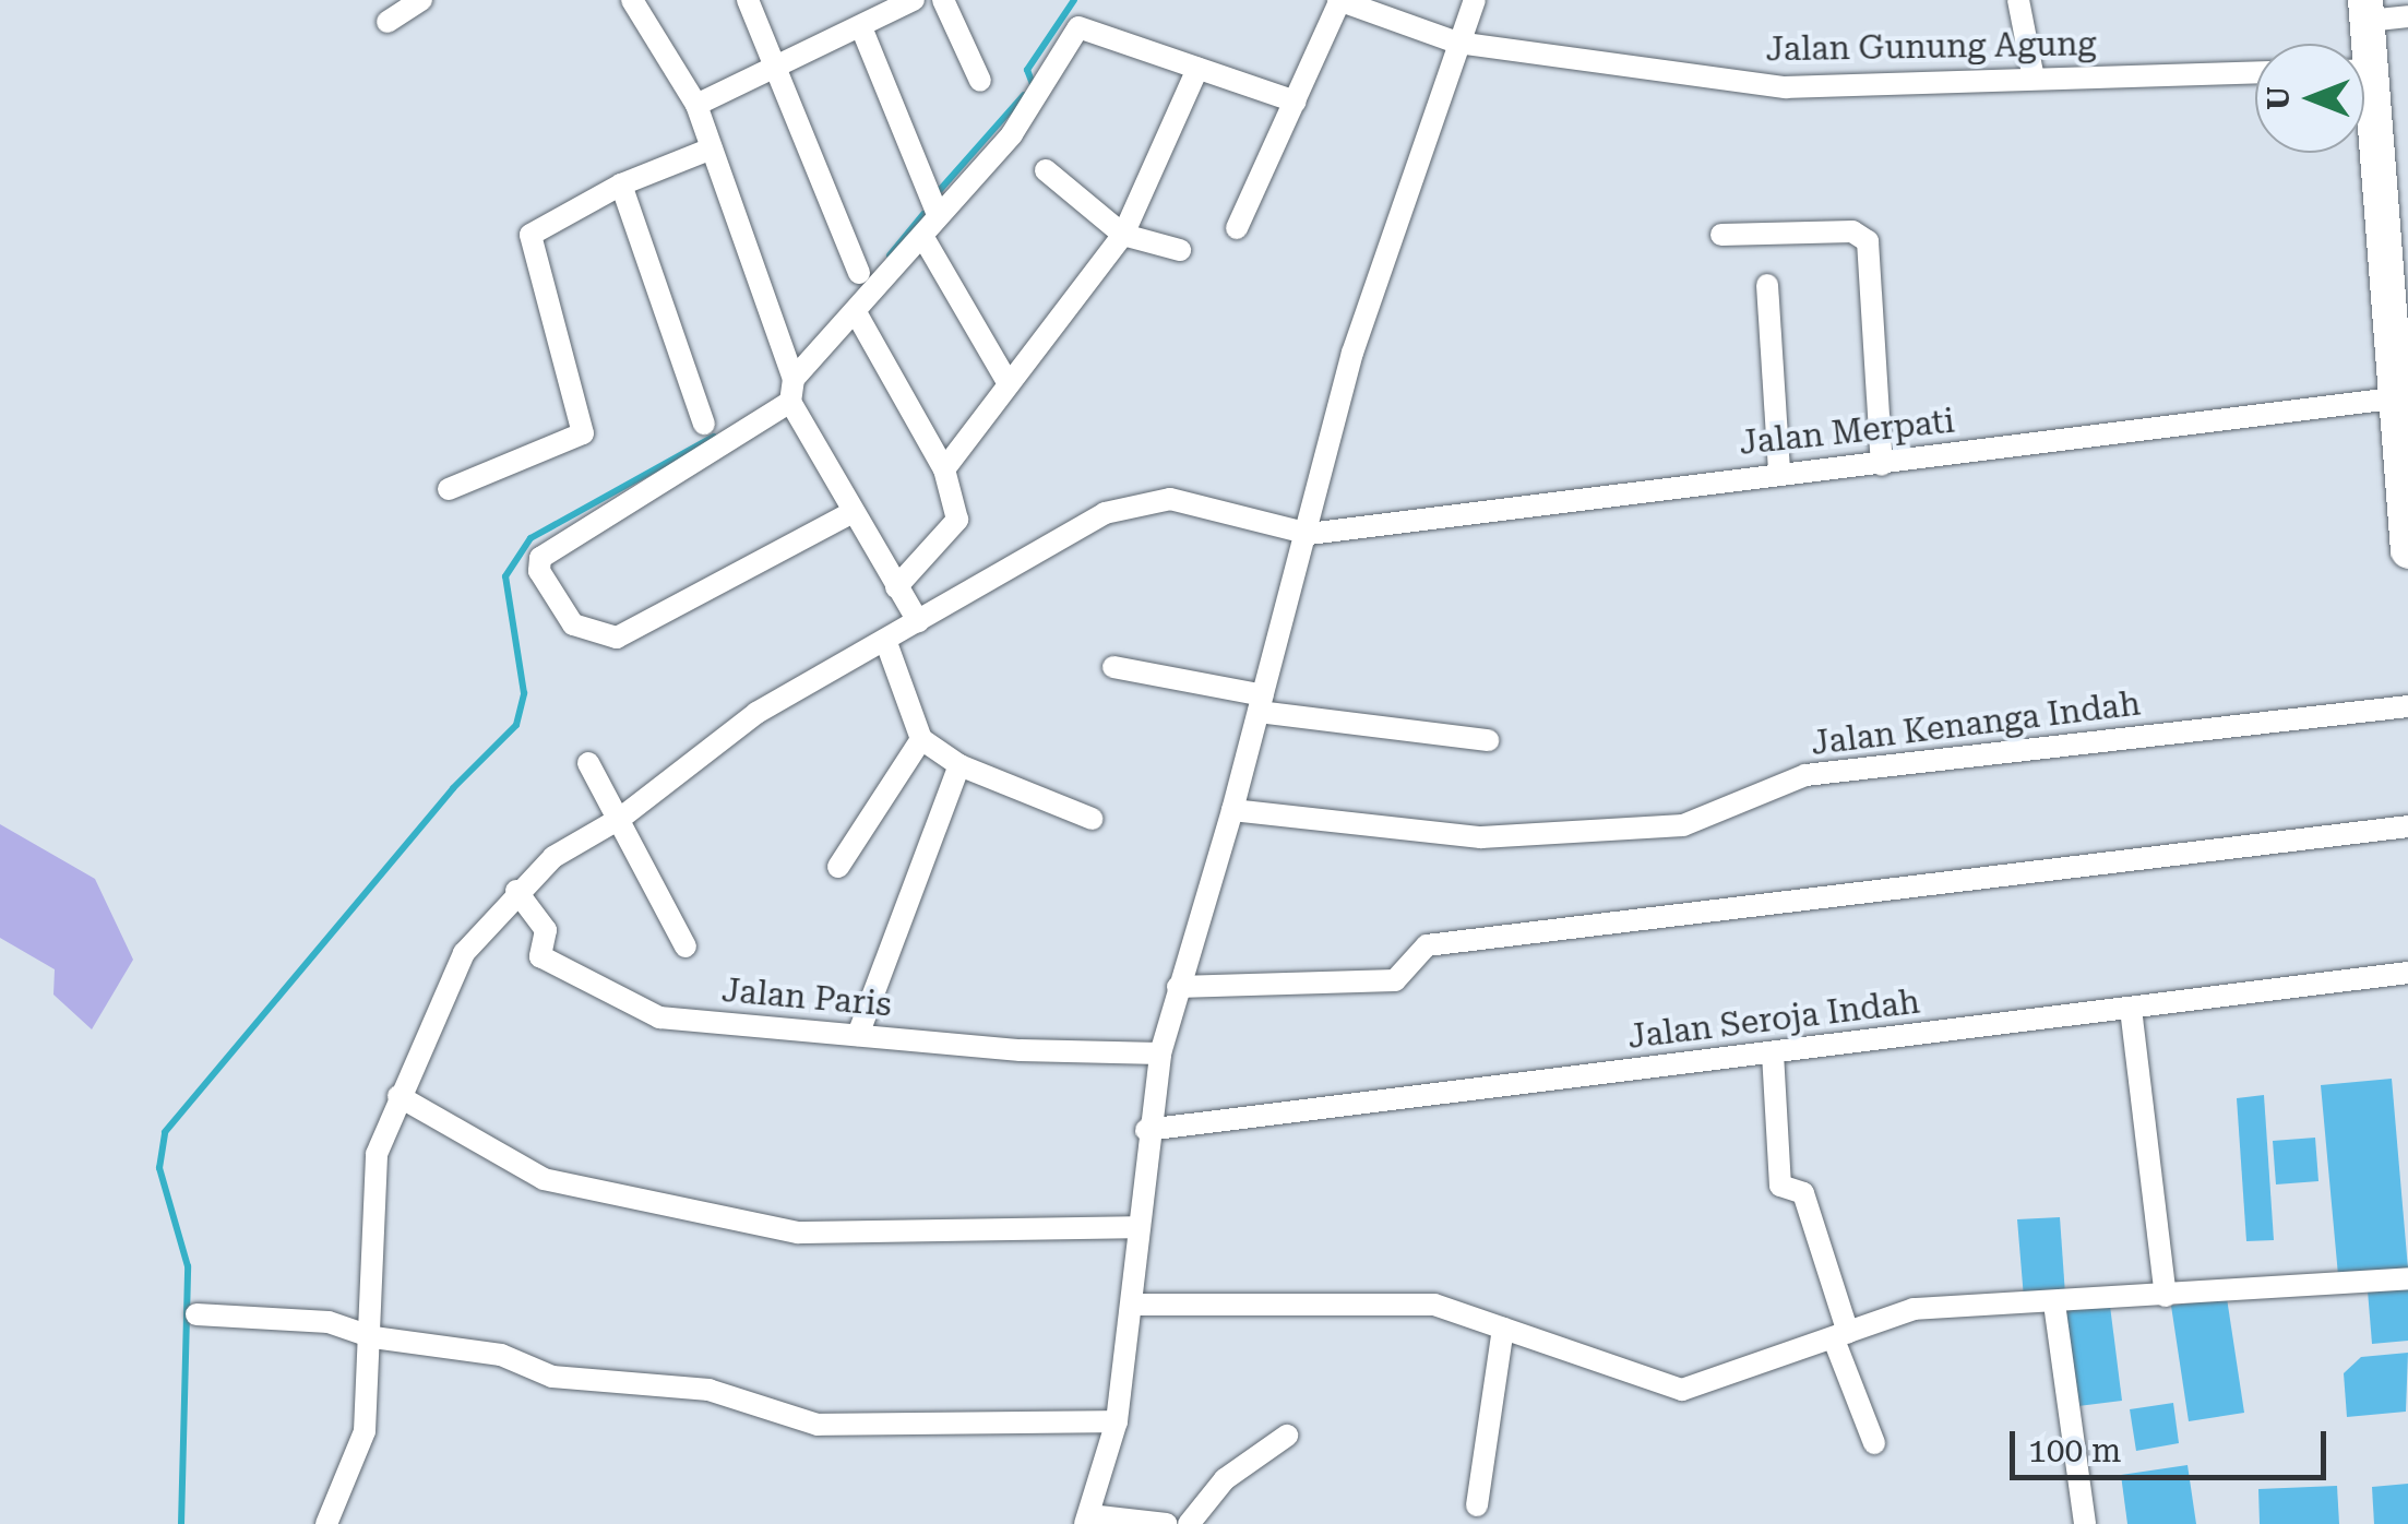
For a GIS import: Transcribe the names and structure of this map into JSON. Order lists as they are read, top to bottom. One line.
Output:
{"streets":{"street":["Jalan Gunung Agung","Jalan Merpati","Jalan Kenanga Indah","Jalan Paris","Jalan Seroja Indah"]},"scale_bar":"100 m","north":"left"}
